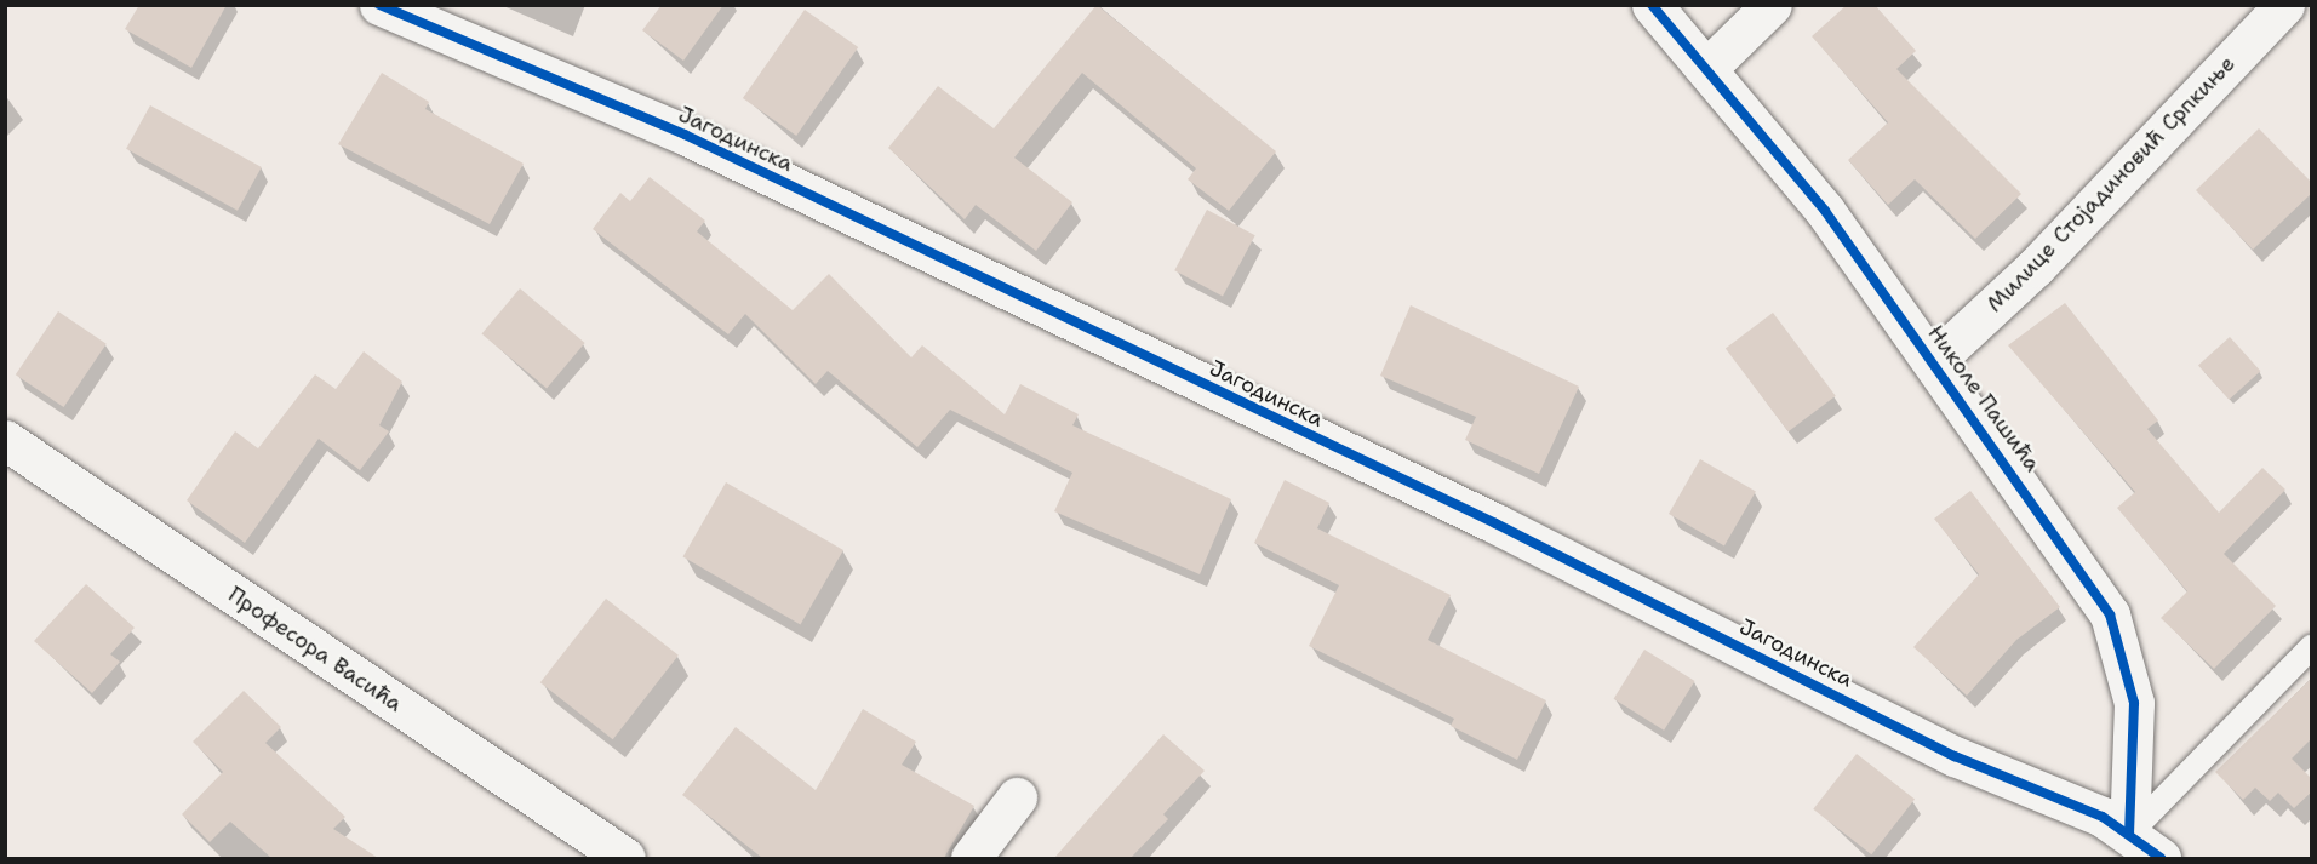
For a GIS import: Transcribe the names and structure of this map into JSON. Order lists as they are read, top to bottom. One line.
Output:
{"streets":{"street":["Јагодинска","Милице Стојадиновић Српкиње","Николе Пашића","Професора Васића"]},"crossings":[["Јагодинска","Николе Пашића"],["Милице Стојадиновић Српкиње","Николе Пашића"]]}
